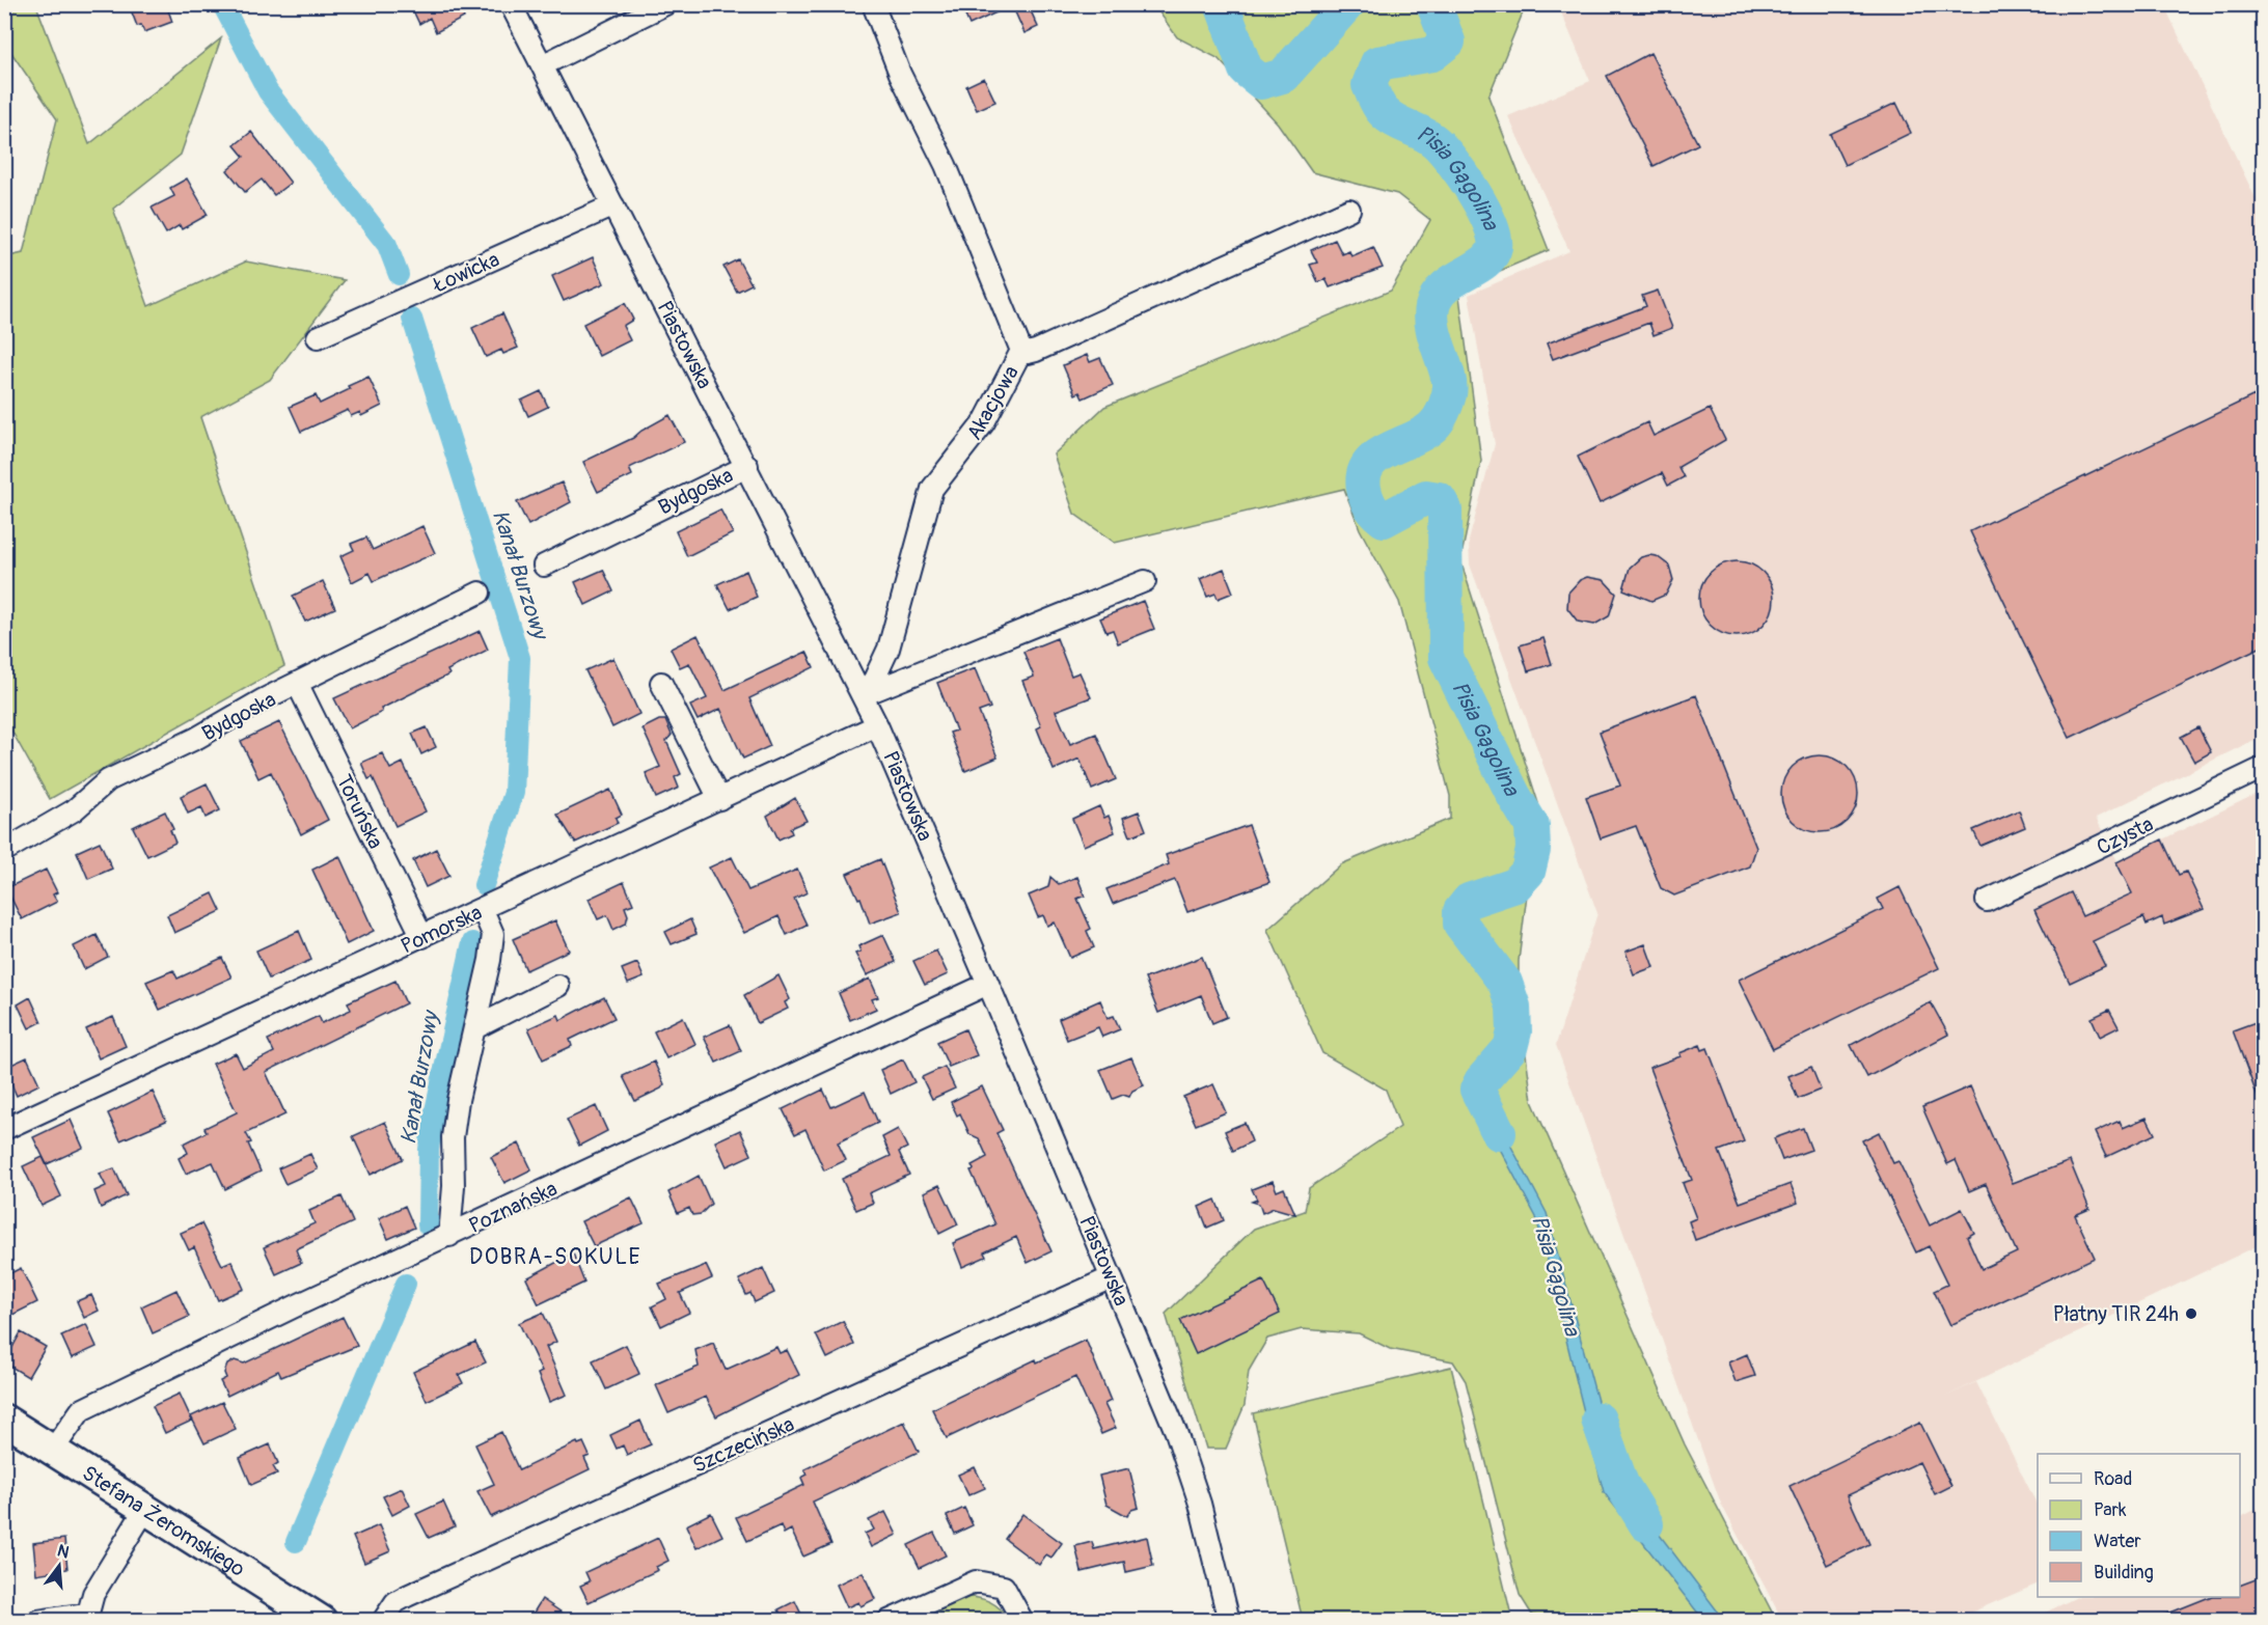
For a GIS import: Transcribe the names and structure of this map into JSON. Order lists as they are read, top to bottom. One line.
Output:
{"streets":{"street":["Łowicka","Piastowska","Akacjowa","Bydgoska","Toruńska","Czysta","Pomorska","Poznańska","Szczecińska","Stefana Żeromskiego"]},"crossings":[["Łowicka","Piastowska"],["Piastowska","Akacjowa"],["Piastowska","Bydgoska"],["Piastowska","Pomorska"],["Piastowska","Poznańska"],["Piastowska","Szczecińska"],["Bydgoska","Toruńska"],["Toruńska","Pomorska"],["Poznańska","Stefana Żeromskiego"]],"districts":["DOBRA-SOKULE"],"water":["Pisia Gągolina","Kanał Burzowy"],"places":["Płatny TIR 24h"],"legend":["Road","Park","Water","Building"],"north":"top"}
